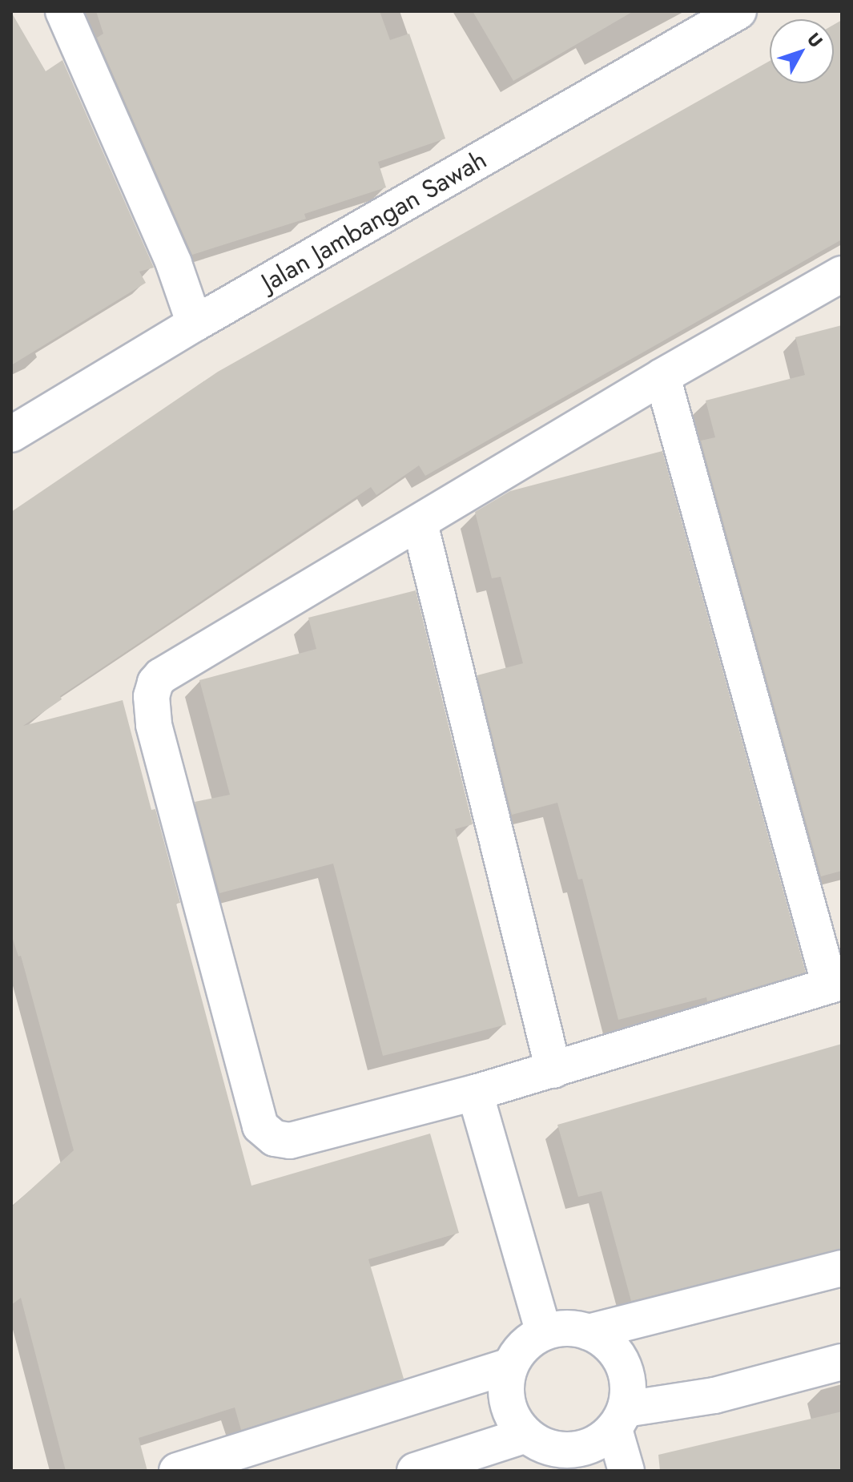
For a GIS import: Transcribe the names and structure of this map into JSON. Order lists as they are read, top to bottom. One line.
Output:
{"streets":{"street":["Jalan Jambangan Sawah"]},"north":"top right"}
